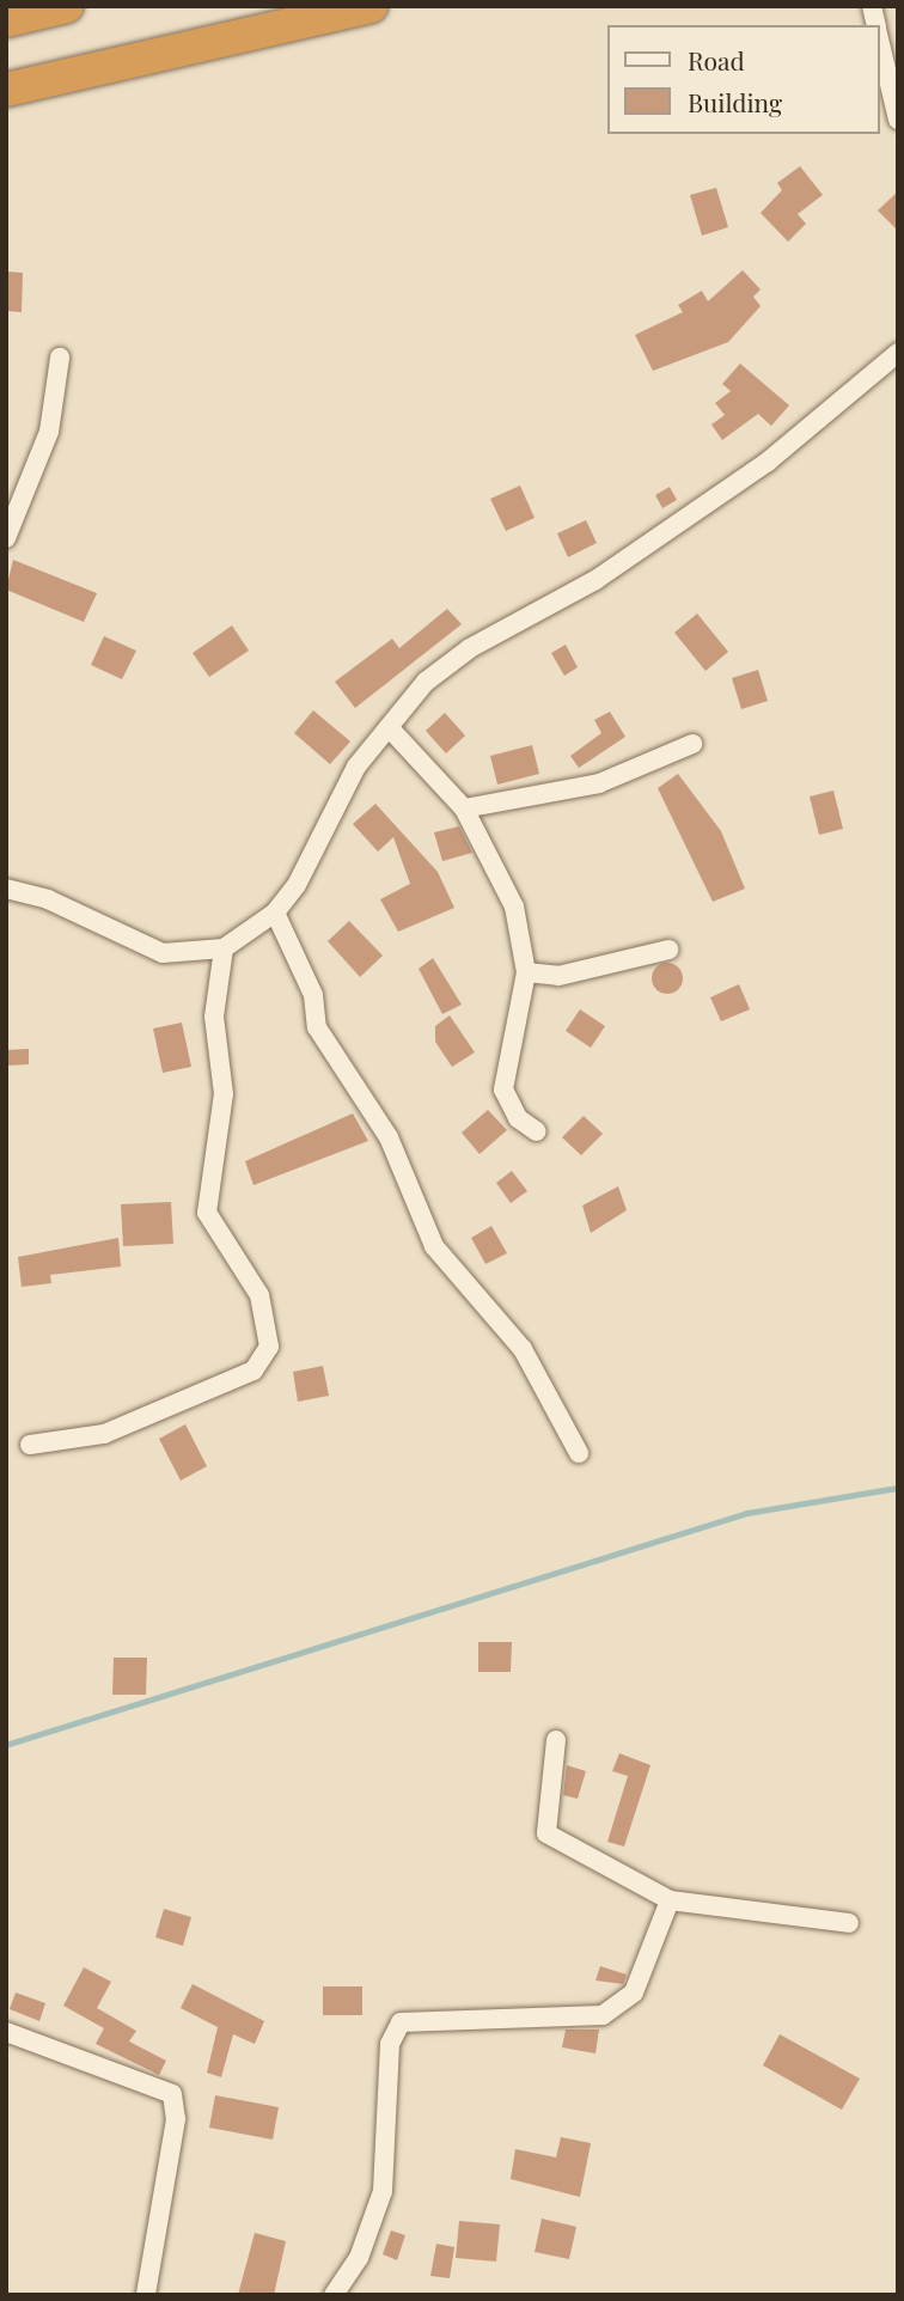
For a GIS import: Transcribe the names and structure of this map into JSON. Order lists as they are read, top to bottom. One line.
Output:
{"legend":["Road","Building"]}
